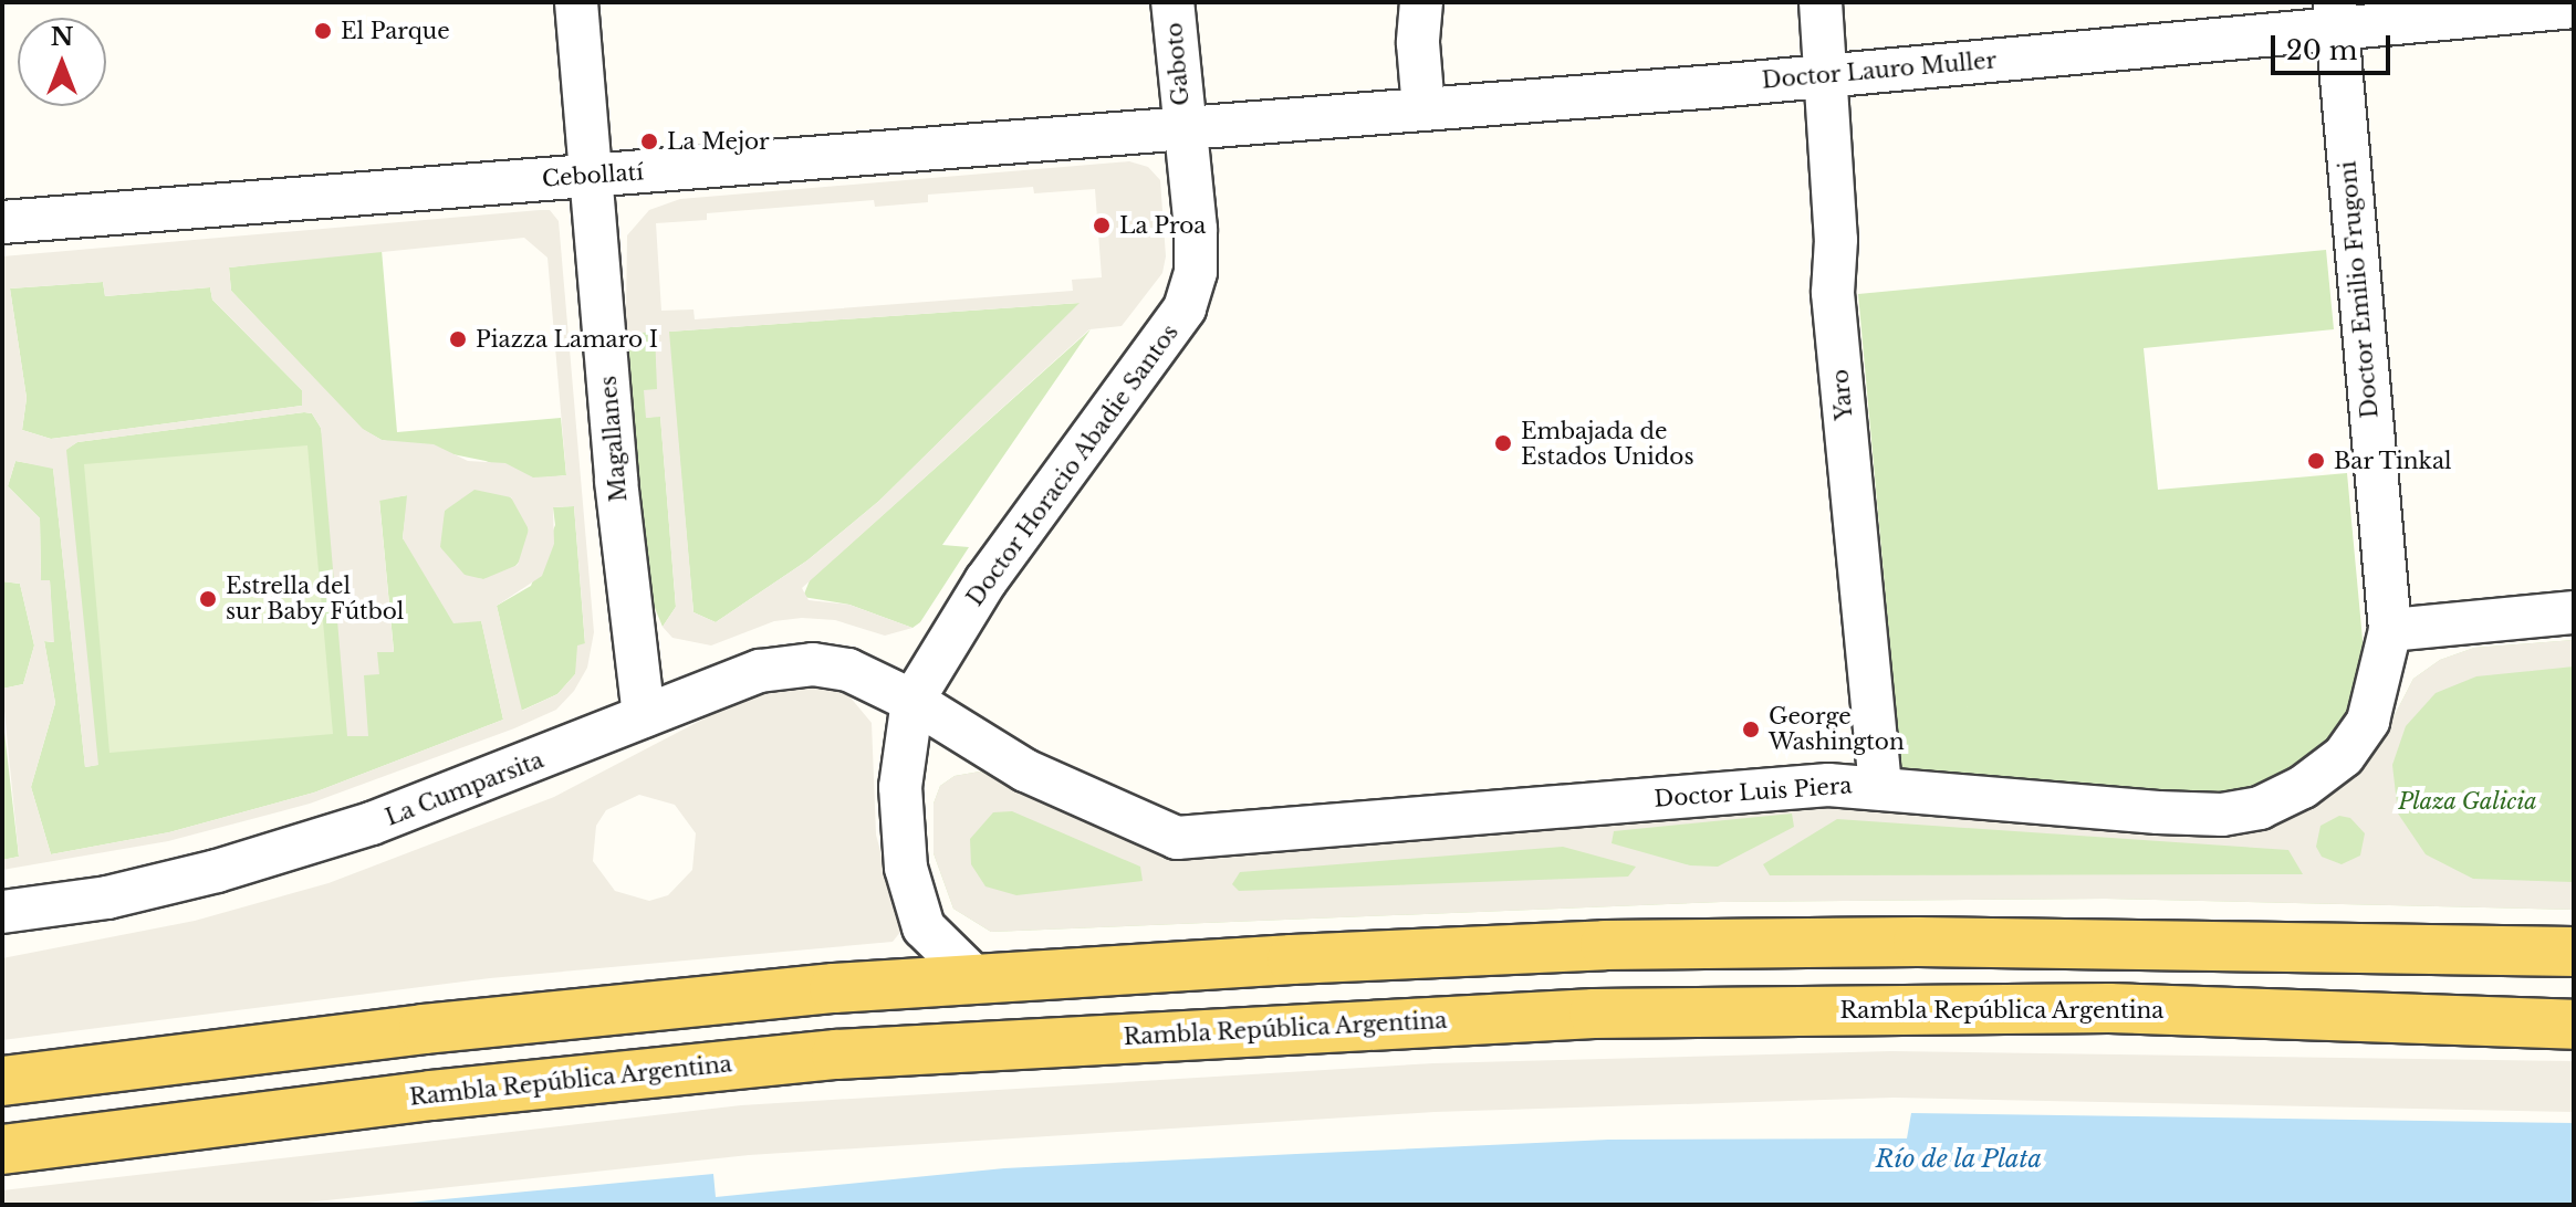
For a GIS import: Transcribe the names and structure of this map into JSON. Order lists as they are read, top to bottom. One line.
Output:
{"streets":{"main road":["Rambla República Argentina"],"street":["Gaboto","Doctor Lauro Muller","Cebollatí","Doctor Emilio Frugoni","Yaro","Magallanes","Doctor Horacio Abadie Santos","La Cumparsita","Doctor Luis Piera"]},"crossings":[["Gaboto","Doctor Lauro Muller"],["Gaboto","Cebollatí"],["Gaboto","Doctor Horacio Abadie Santos"],["Doctor Lauro Muller","Cebollatí"],["Doctor Lauro Muller","Doctor Emilio Frugoni"],["Doctor Lauro Muller","Yaro"],["Doctor Lauro Muller","Doctor Horacio Abadie Santos"],["Cebollatí","Magallanes"],["Cebollatí","Doctor Horacio Abadie Santos"],["Doctor Emilio Frugoni","Doctor Luis Piera"],["Yaro","Doctor Luis Piera"],["Magallanes","La Cumparsita"],["Doctor Horacio Abadie Santos","La Cumparsita"],["Doctor Horacio Abadie Santos","Doctor Luis Piera"],["La Cumparsita","Doctor Luis Piera"]],"water":["Río de la Plata"],"parks":["Plaza Galicia"],"places":["El Parque","La Mejor","La Proa","Piazza Lamaro I","Embajada de Estados Unidos","Bar Tinkal","Estrella del sur Baby Fútbol","George Washington"],"scale_bar":"20 m","north":"top"}
